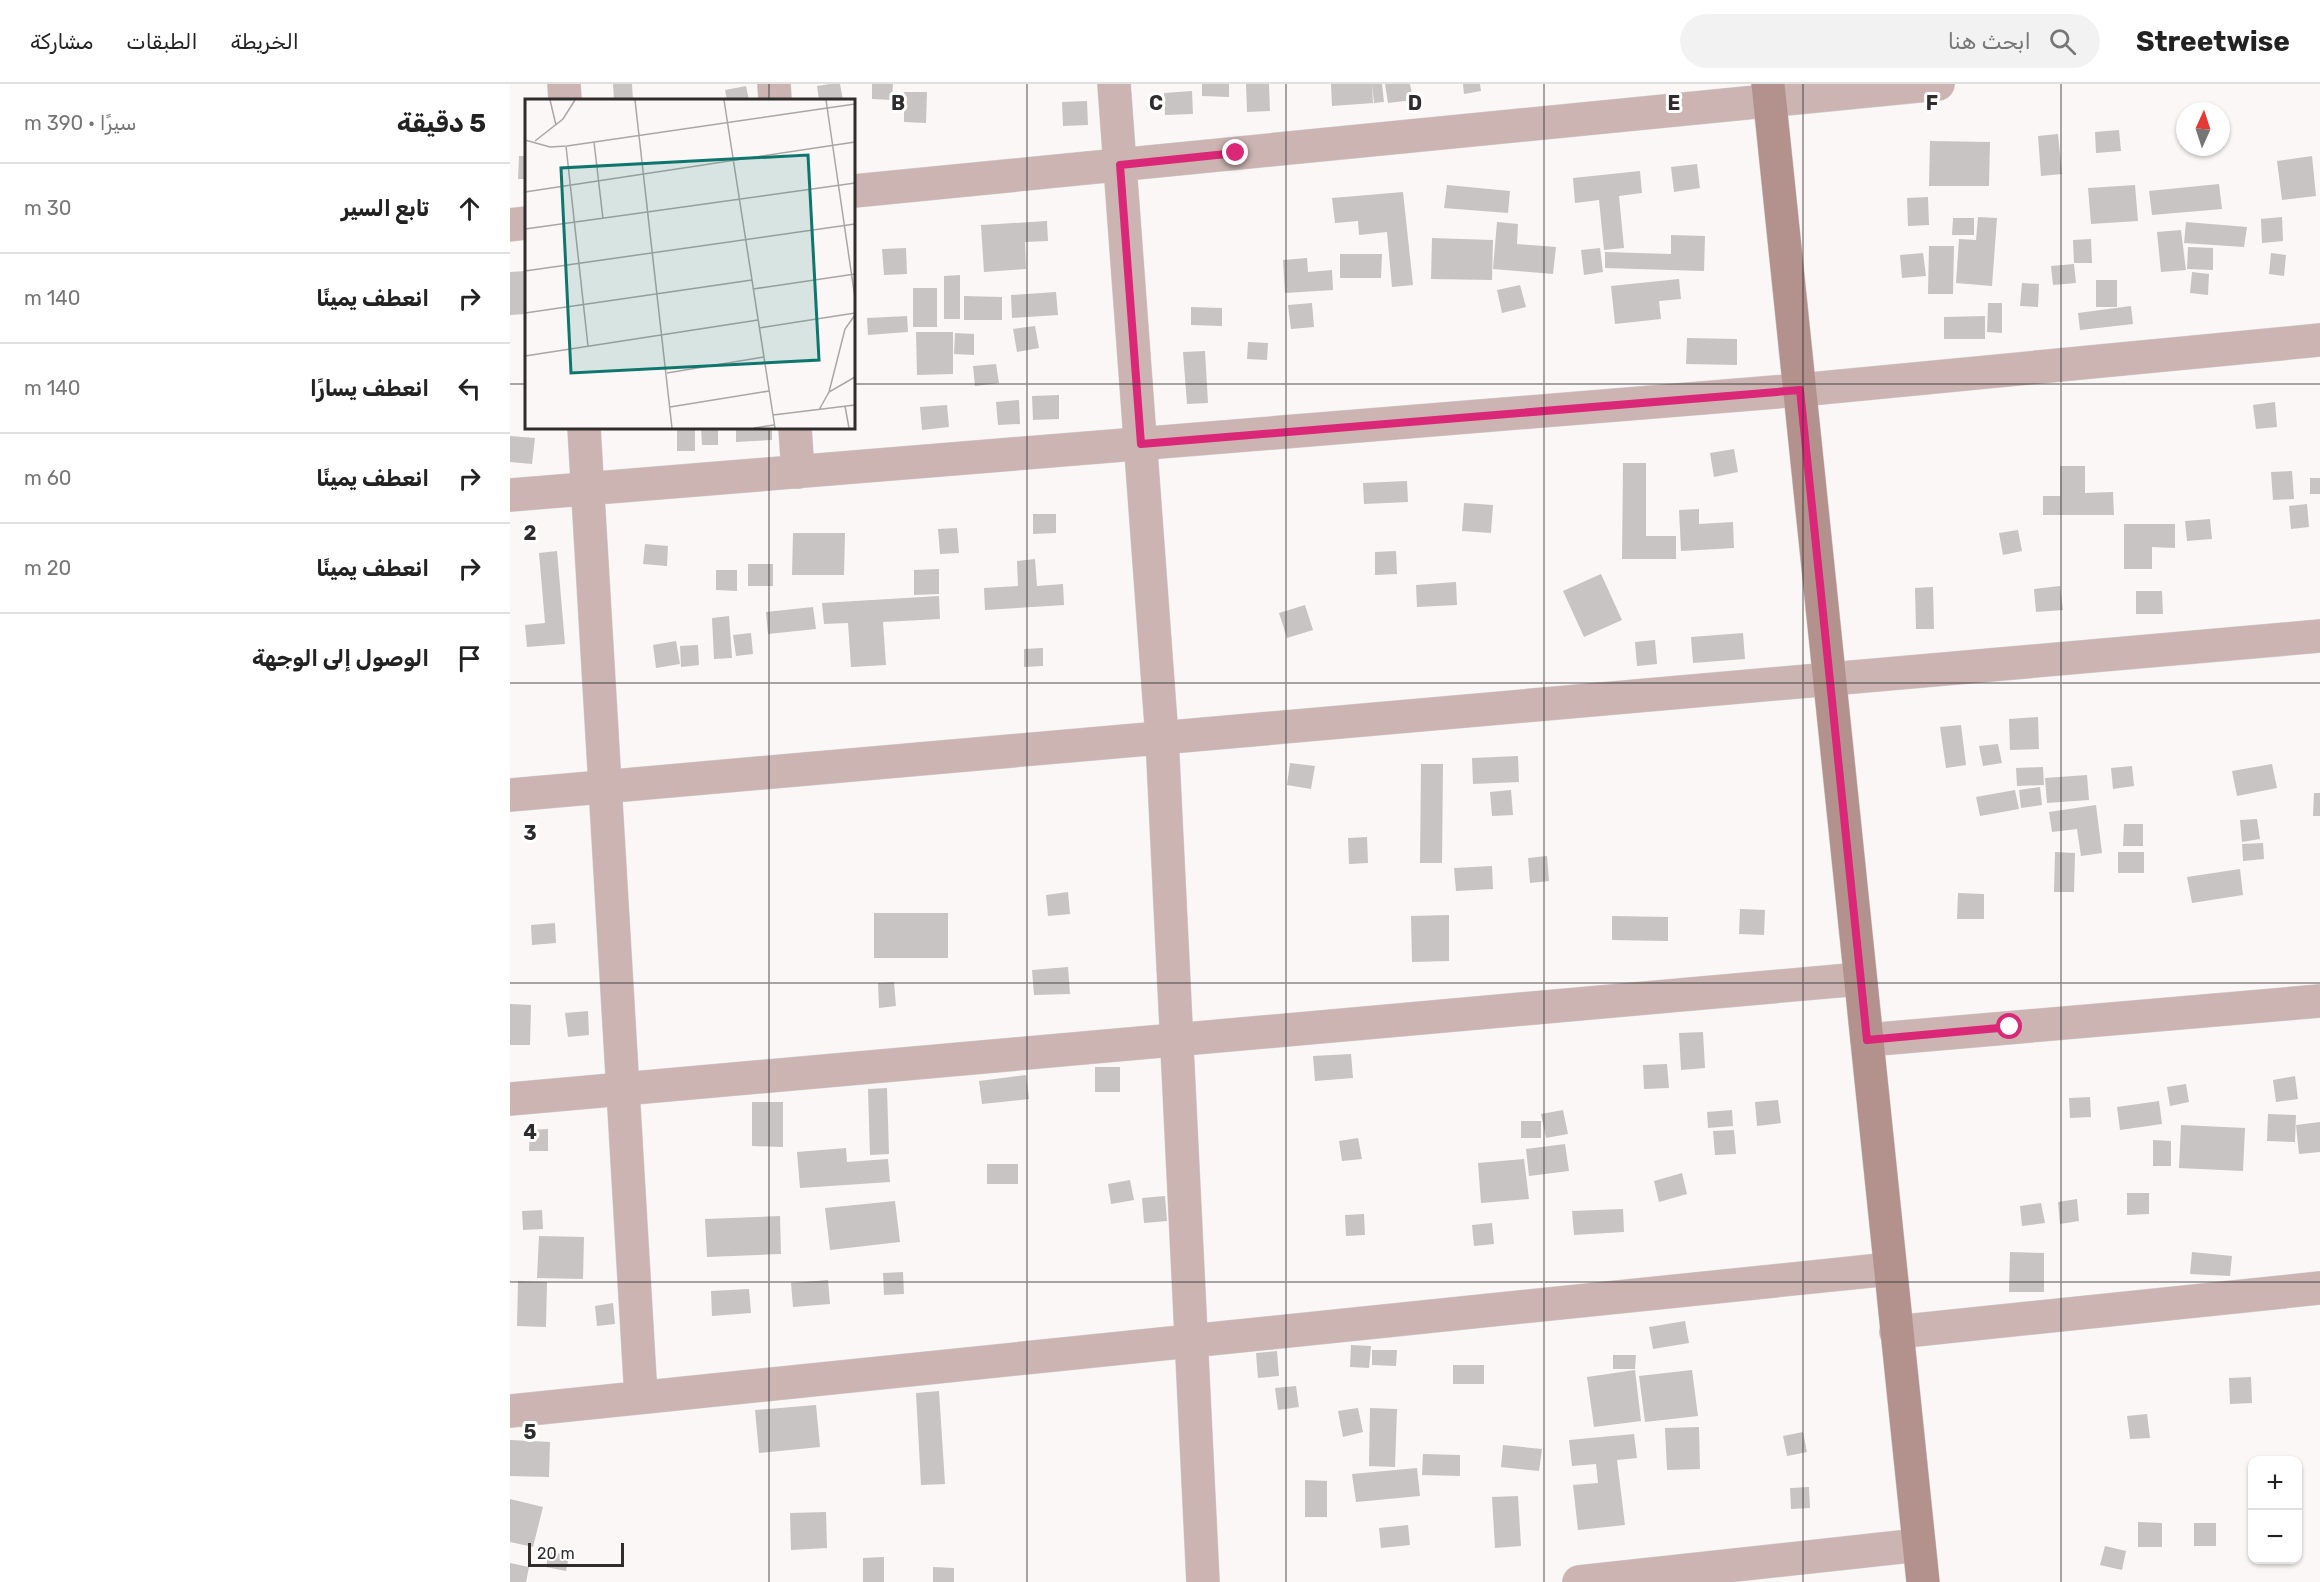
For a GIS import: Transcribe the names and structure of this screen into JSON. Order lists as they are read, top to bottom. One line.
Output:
{"scale_bar":"20 m","north":"top","page":{"header":"Streetwise","search":"ابحث هنا","nav":["الخريطة","الطبقات","مشاركة"],"heading":["5 دقيقة","سيرًا · 390 m"],"list":[["تابع السير","30 m"],["انعطف يمينًا","140 m"],["انعطف يسارًا","140 m"],["انعطف يمينًا","60 m"],["انعطف يمينًا","20 m"],"الوصول إلى الوجهة"],"map_buttons":["+","−"],"scale":"20 m"},"grid":{"columns":["B","C","D","E","F"],"rows":["2","3","4","5"]}}
